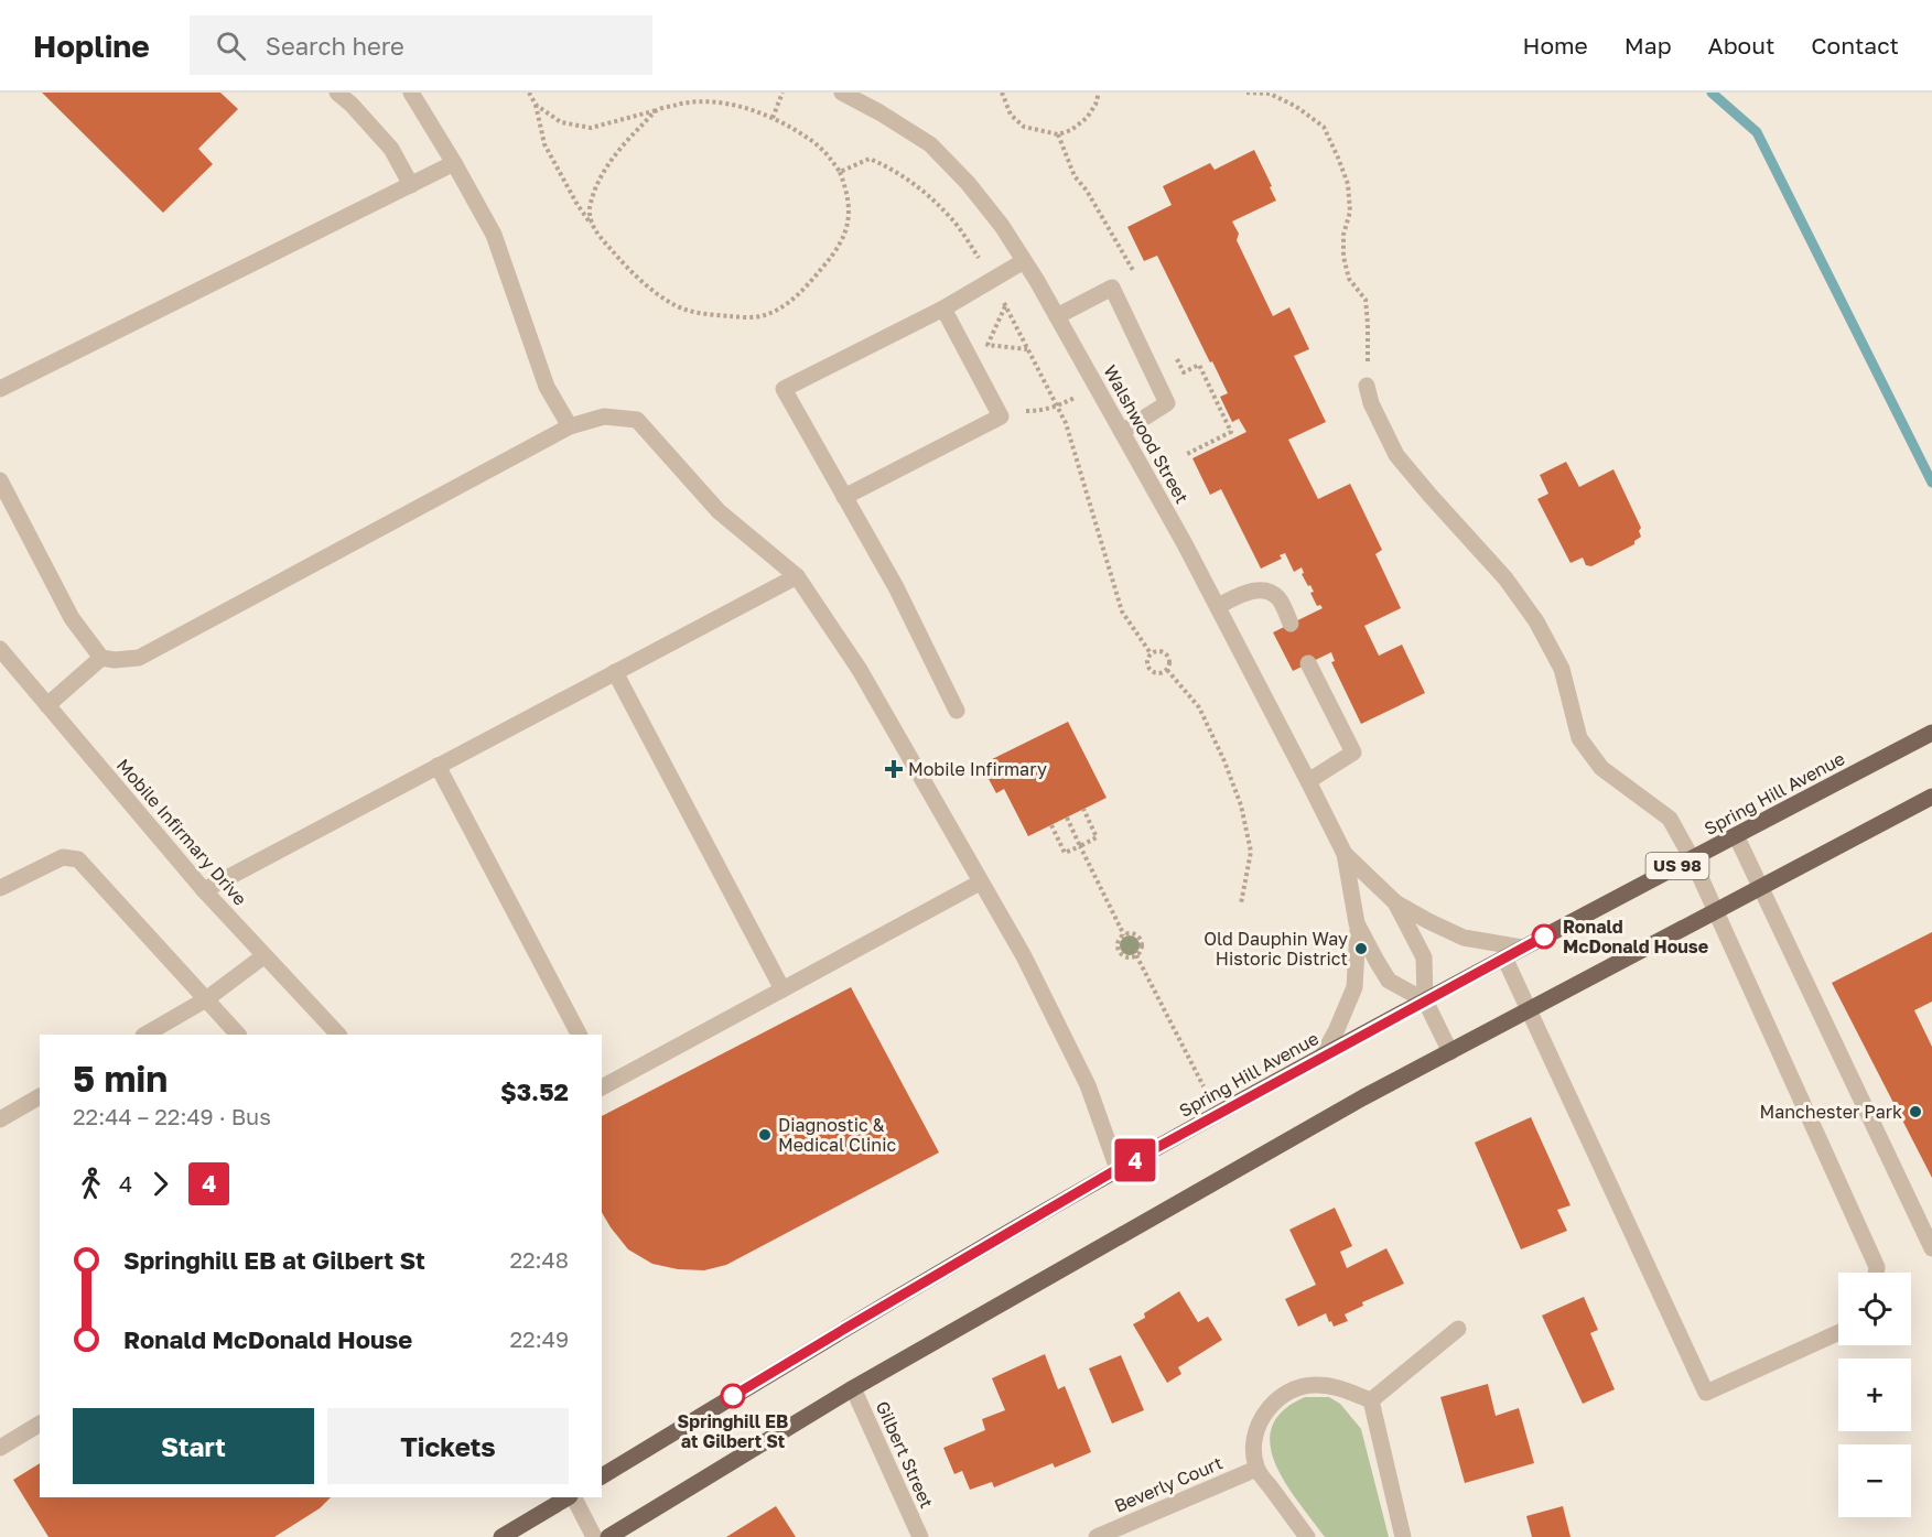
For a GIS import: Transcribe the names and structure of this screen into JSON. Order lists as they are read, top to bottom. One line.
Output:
{"streets":{"main road":["Spring Hill Avenue","US 98"],"street":["Walshwood Street","Mobile Infirmary Drive","Gilbert Street","Beverly Court"]},"crossings":[["Walshwood Street","Spring Hill Avenue"]],"places":{"health":["Mobile Infirmary"],"other":["Ronald McDonald House","Old Dauphin Way Historic District","Manchester Park","Diagnostic & Medical Clinic","Springhill EB at Gilbert St"]},"lines":["bus line 4"],"page":{"header":"Hopline","search":"Search here","nav":["Home","Map","About","Contact"],"on_map":"4","heading":["5 min","22:44 – 22:49 · Bus","$3.52"],"legs":["4","4"],"list":[{"name":"Springhill EB at Gilbert St","value":"22:48"},{"name":"Ronald McDonald House","value":"22:49"}],"map_buttons":["+","−"],"buttons":["Start","Tickets"]}}
